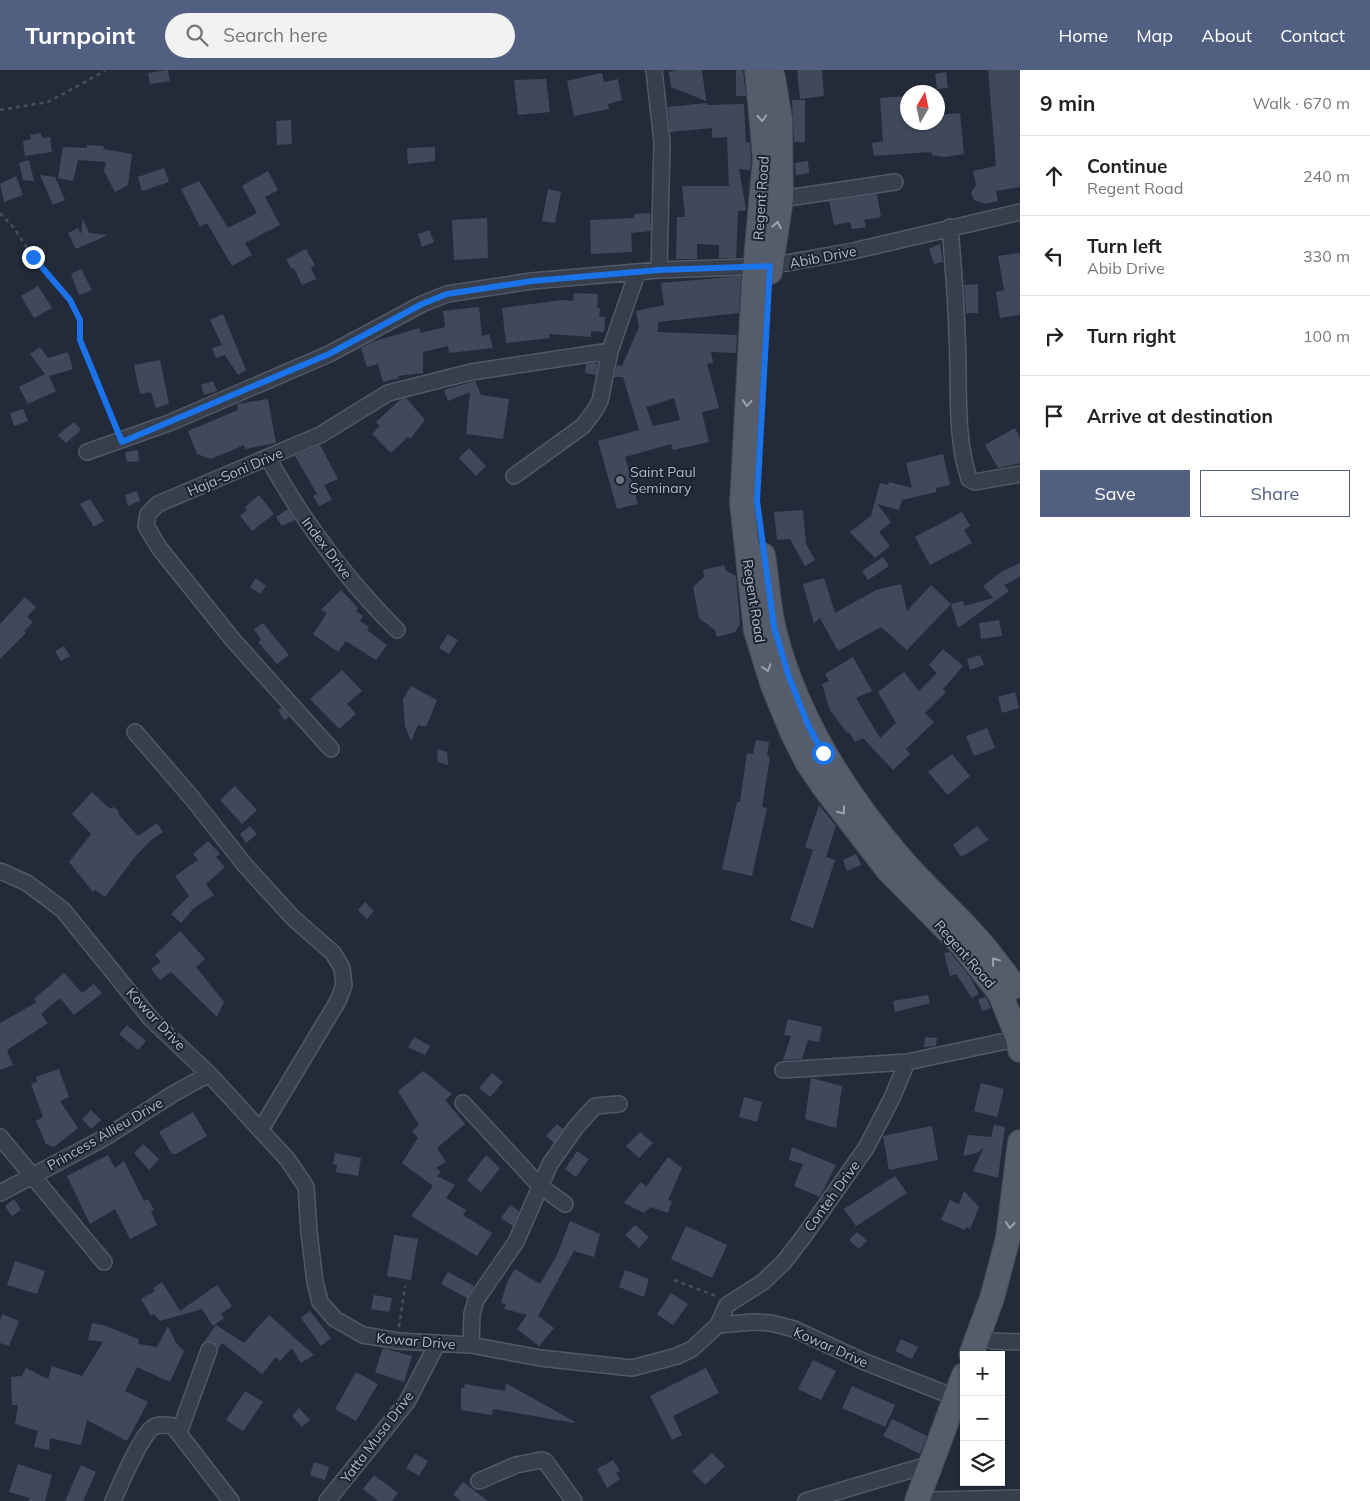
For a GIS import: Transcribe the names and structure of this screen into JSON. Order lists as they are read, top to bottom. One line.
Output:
{"streets":{"main road":["Regent Road"],"street":["Abib Drive","Haja-Soni Drive","Index Drive","Kowar Drive","Princess Allieu Drive","Conteh Drive","Yatta Musa Drive"]},"crossings":[["Regent Road","Abib Drive"],["Haja-Soni Drive","Index Drive"],["Kowar Drive","Princess Allieu Drive"],["Kowar Drive","Yatta Musa Drive"]],"places":["Saint Paul Seminary"],"north":"top","page":{"header":"Turnpoint","search":"Search here","nav":["Home","Map","About","Contact"],"heading":["9 min","Walk · 670 m"],"list":[["Continue","Regent Road","240 m"],["Turn left","Abib Drive","330 m"],["Turn right","100 m"],"Arrive at destination"],"buttons":["Save","Share"],"map_buttons":["+","−"]}}
